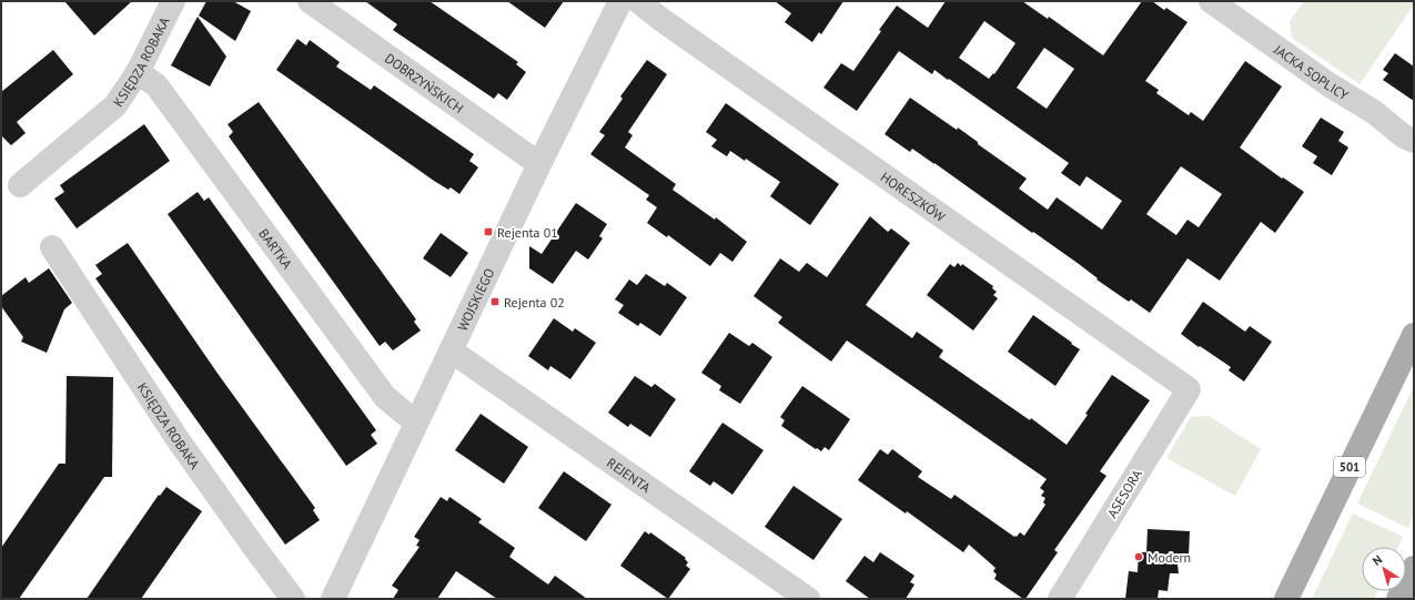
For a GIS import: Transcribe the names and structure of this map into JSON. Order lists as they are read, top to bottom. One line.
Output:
{"streets":{"main road":["501"],"street":["KSIĘDZA ROBAKA","JACKA SOPLICY","DOBRZYŃSKICH","HORESZKÓW","BARTKA","WOJSKIEGO","REJENTA","ASESORA"]},"crossings":[["KSIĘDZA ROBAKA","BARTKA"],["DOBRZYŃSKICH","WOJSKIEGO"],["HORESZKÓW","ASESORA"],["BARTKA","WOJSKIEGO"],["WOJSKIEGO","REJENTA"]],"places":{"transit":["Rejenta 01","Rejenta 02"],"other":["Modern"]},"north":"top left"}
